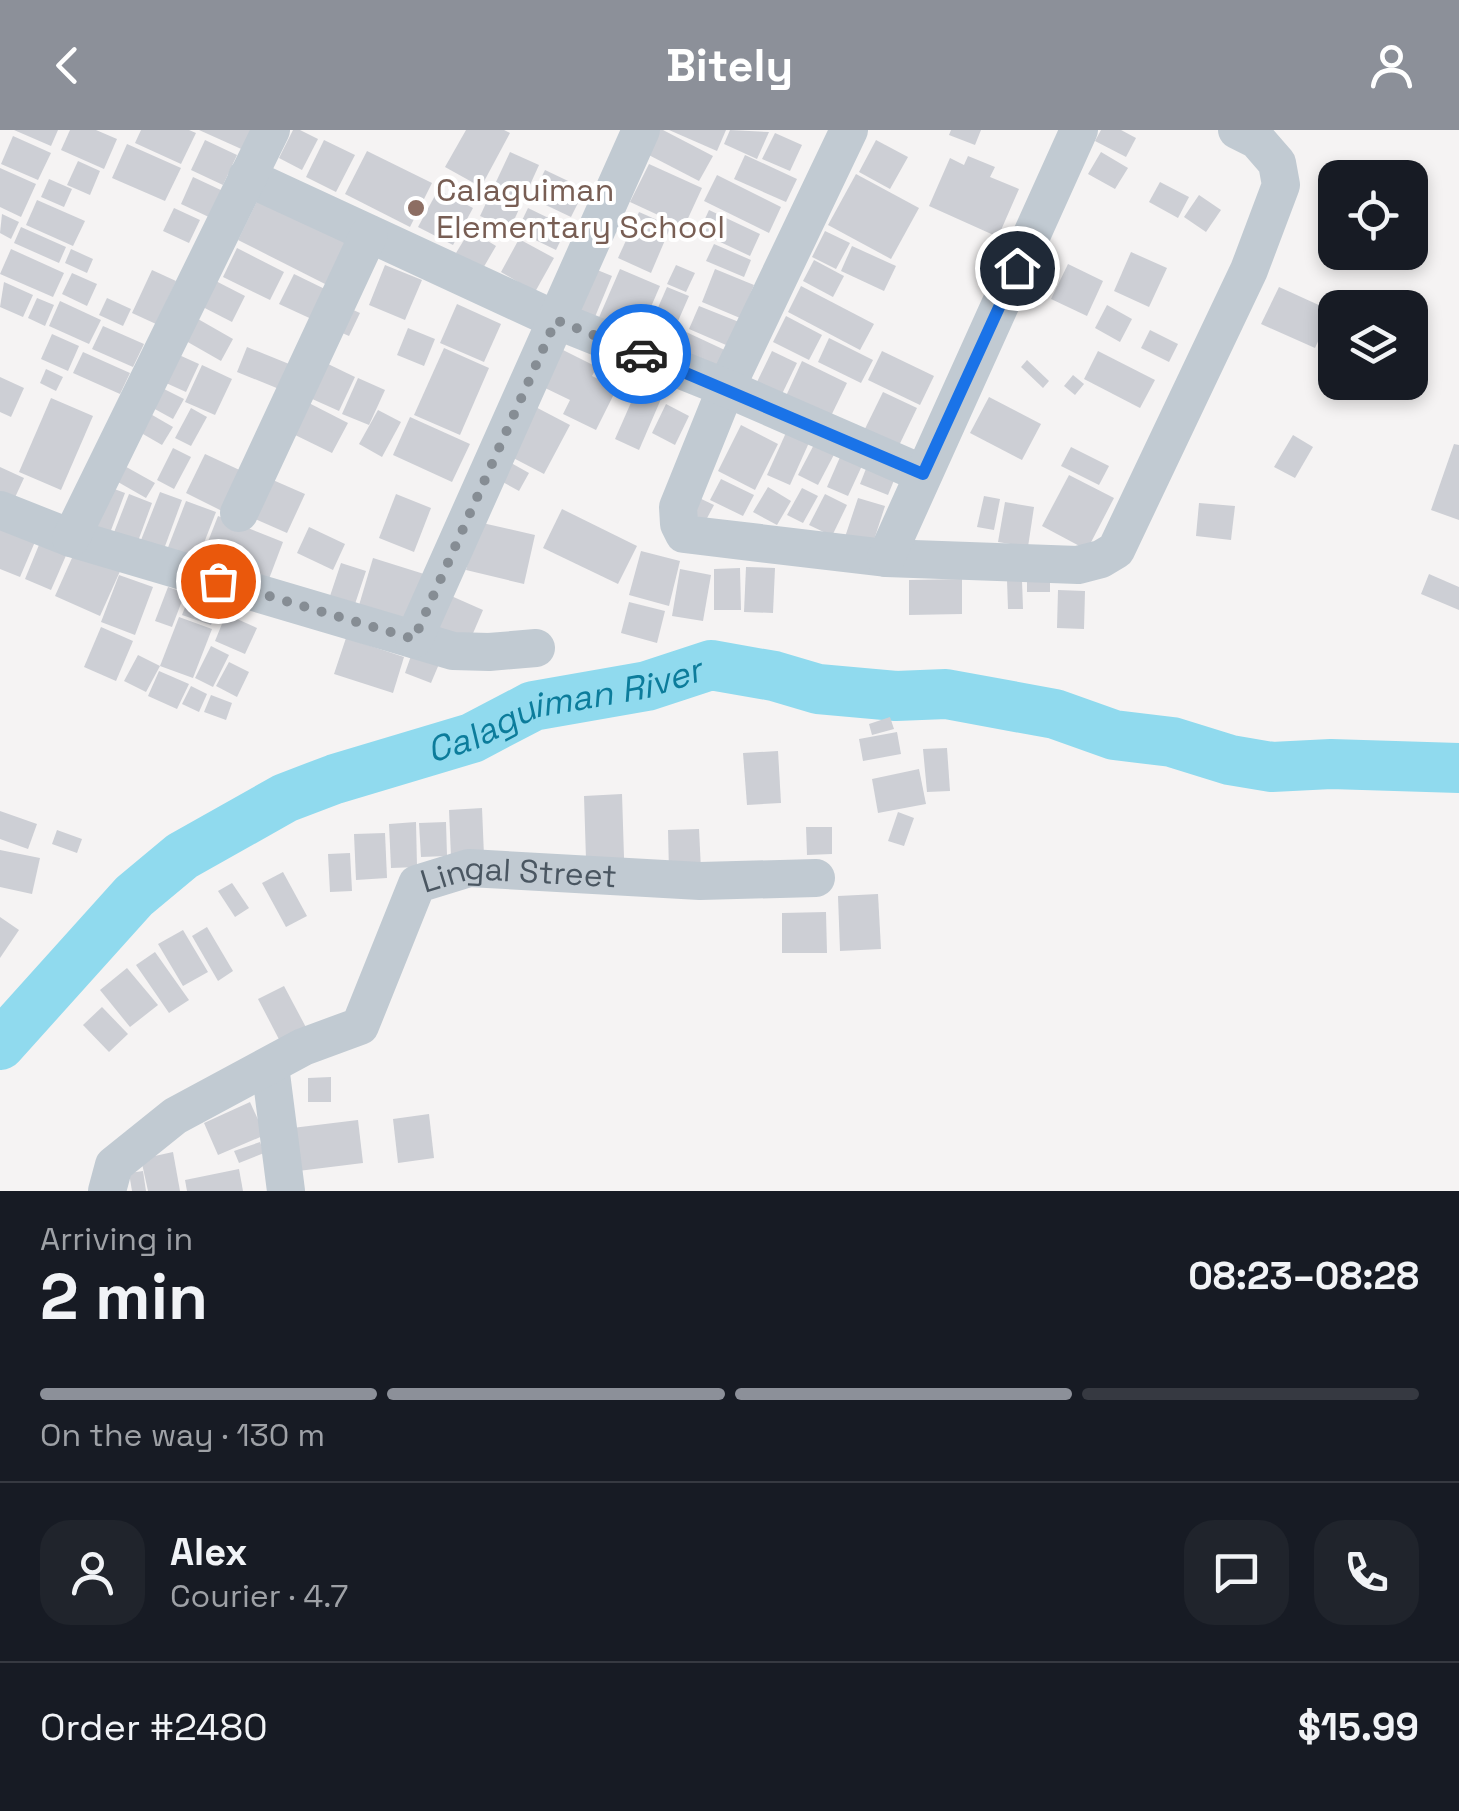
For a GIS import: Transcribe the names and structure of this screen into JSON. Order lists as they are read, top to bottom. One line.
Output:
{"streets":{"street":["Lingal Street"]},"water":["Calaguiman River"],"places":["Calaguiman Elementary School"],"page":{"header":"Bitely","heading":["2 min","Arriving in","08:23–08:28"],"panel":["Alex","Courier · 4.7","Order #2480","$15.99"],"bar":"On the way · 130 m"}}
